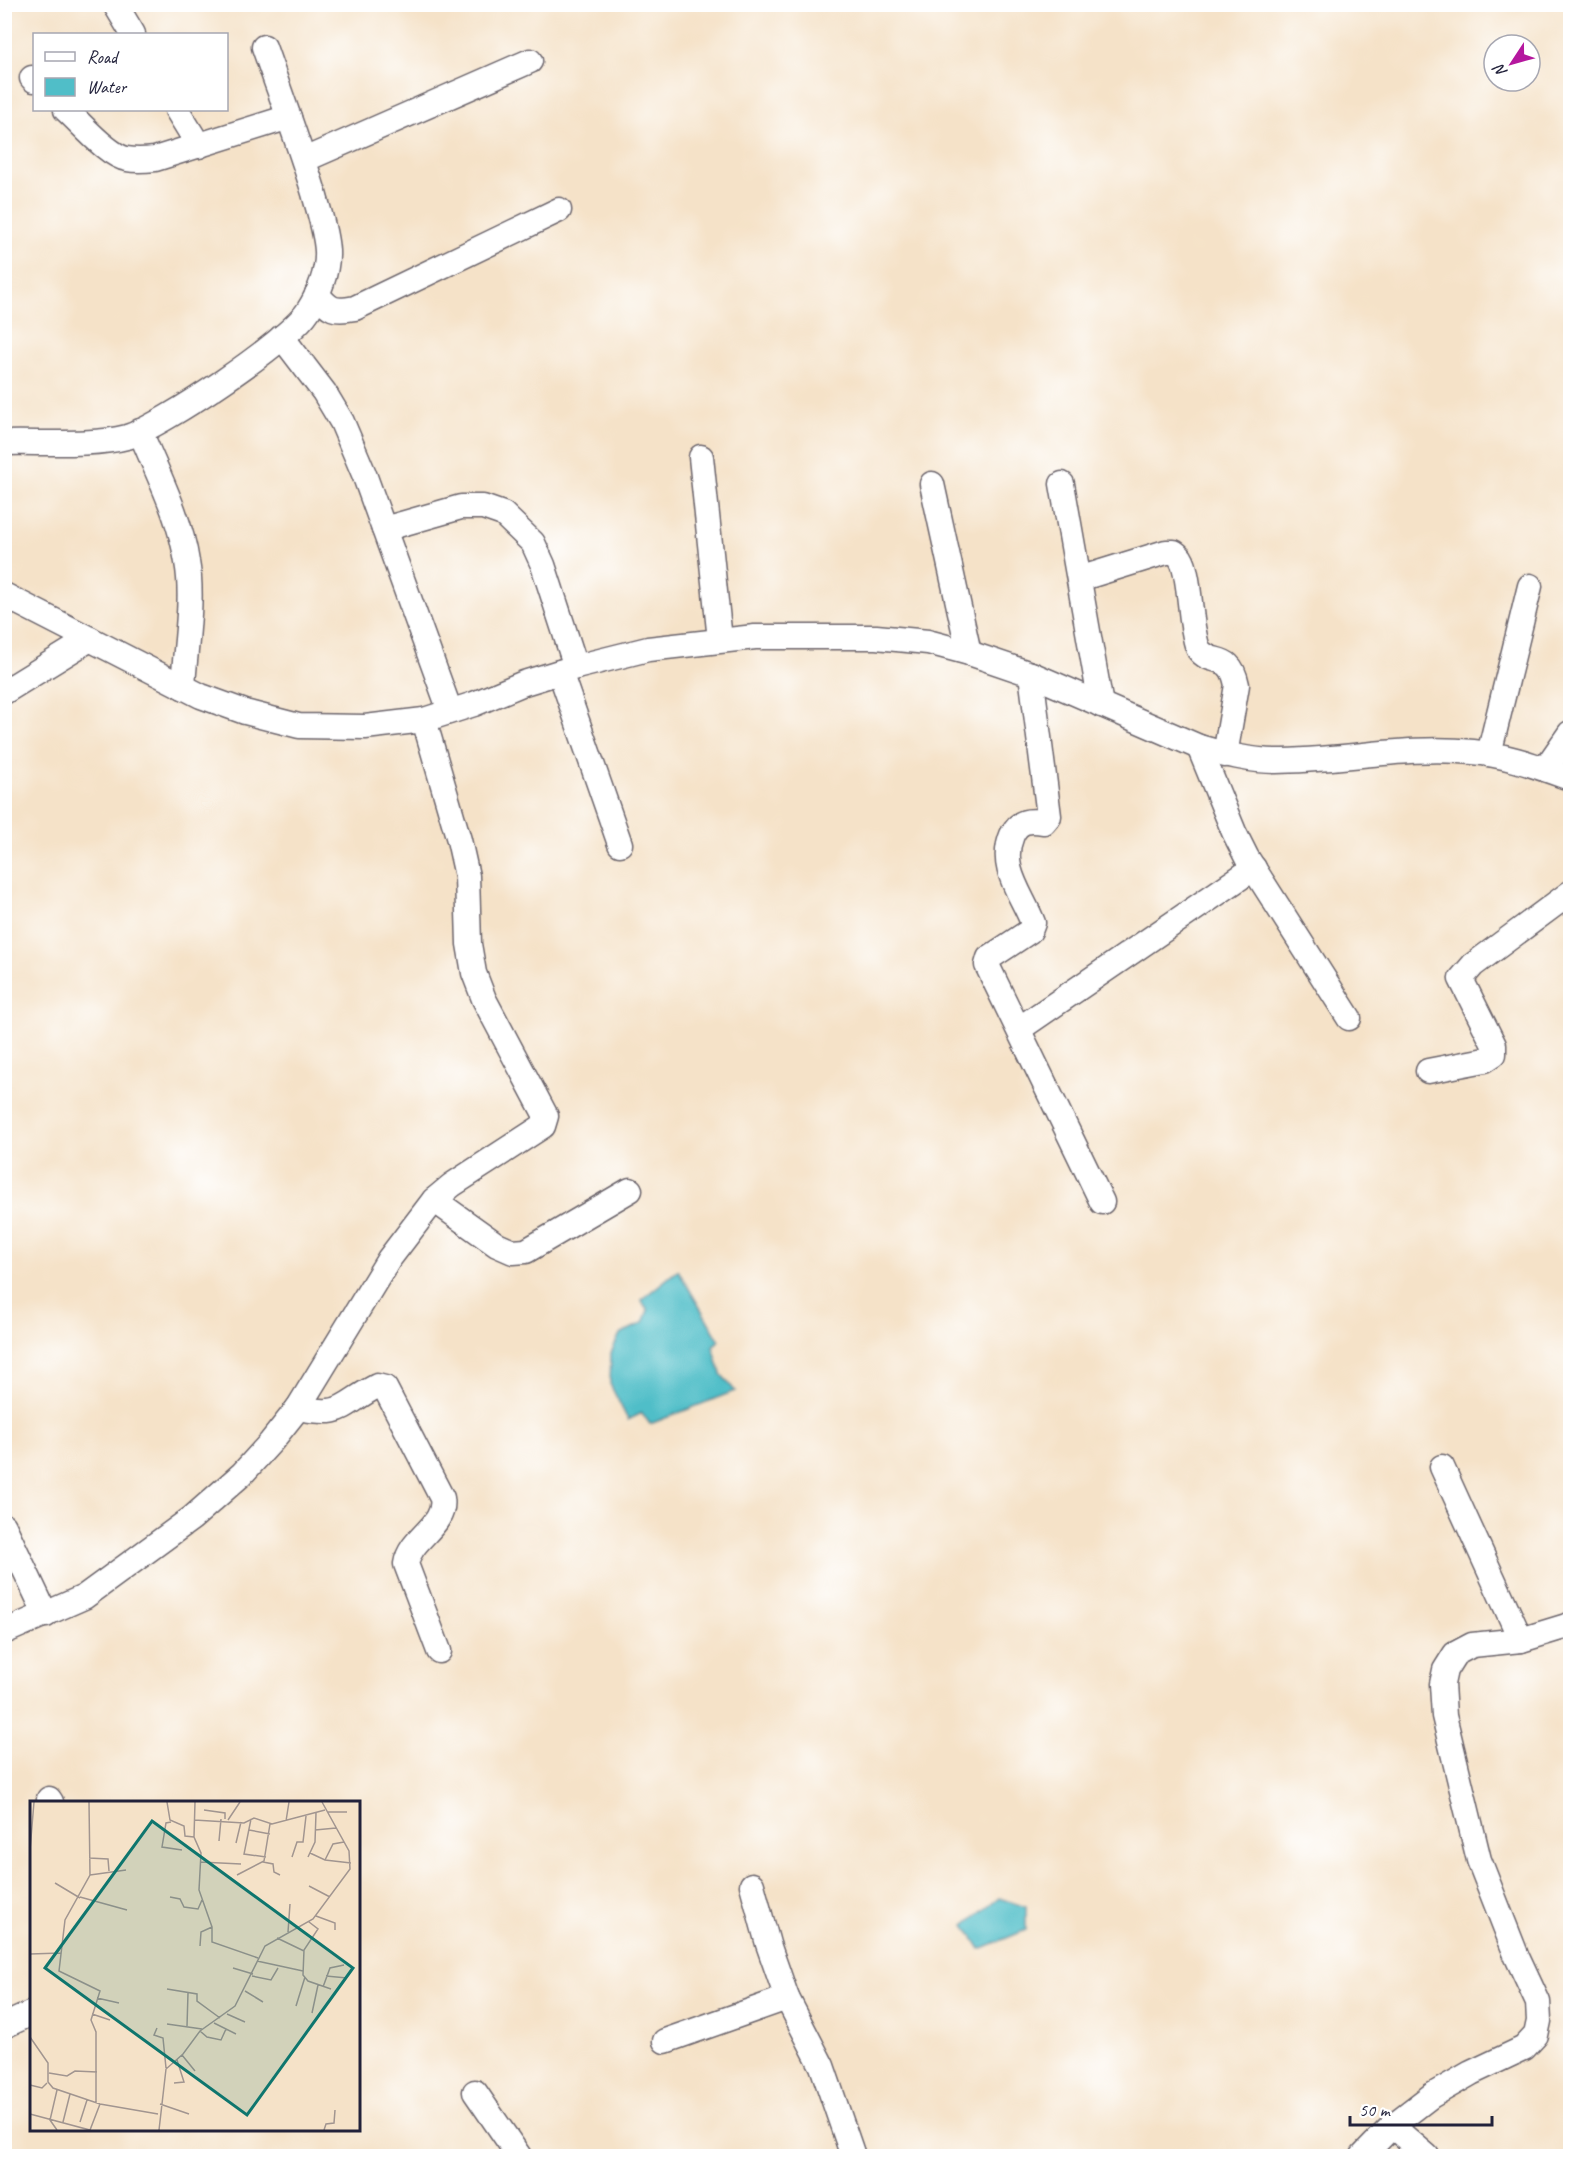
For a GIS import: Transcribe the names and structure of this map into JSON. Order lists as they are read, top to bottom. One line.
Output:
{"legend":["Road","Water"],"scale_bar":"50 m","north":"bottom left"}
